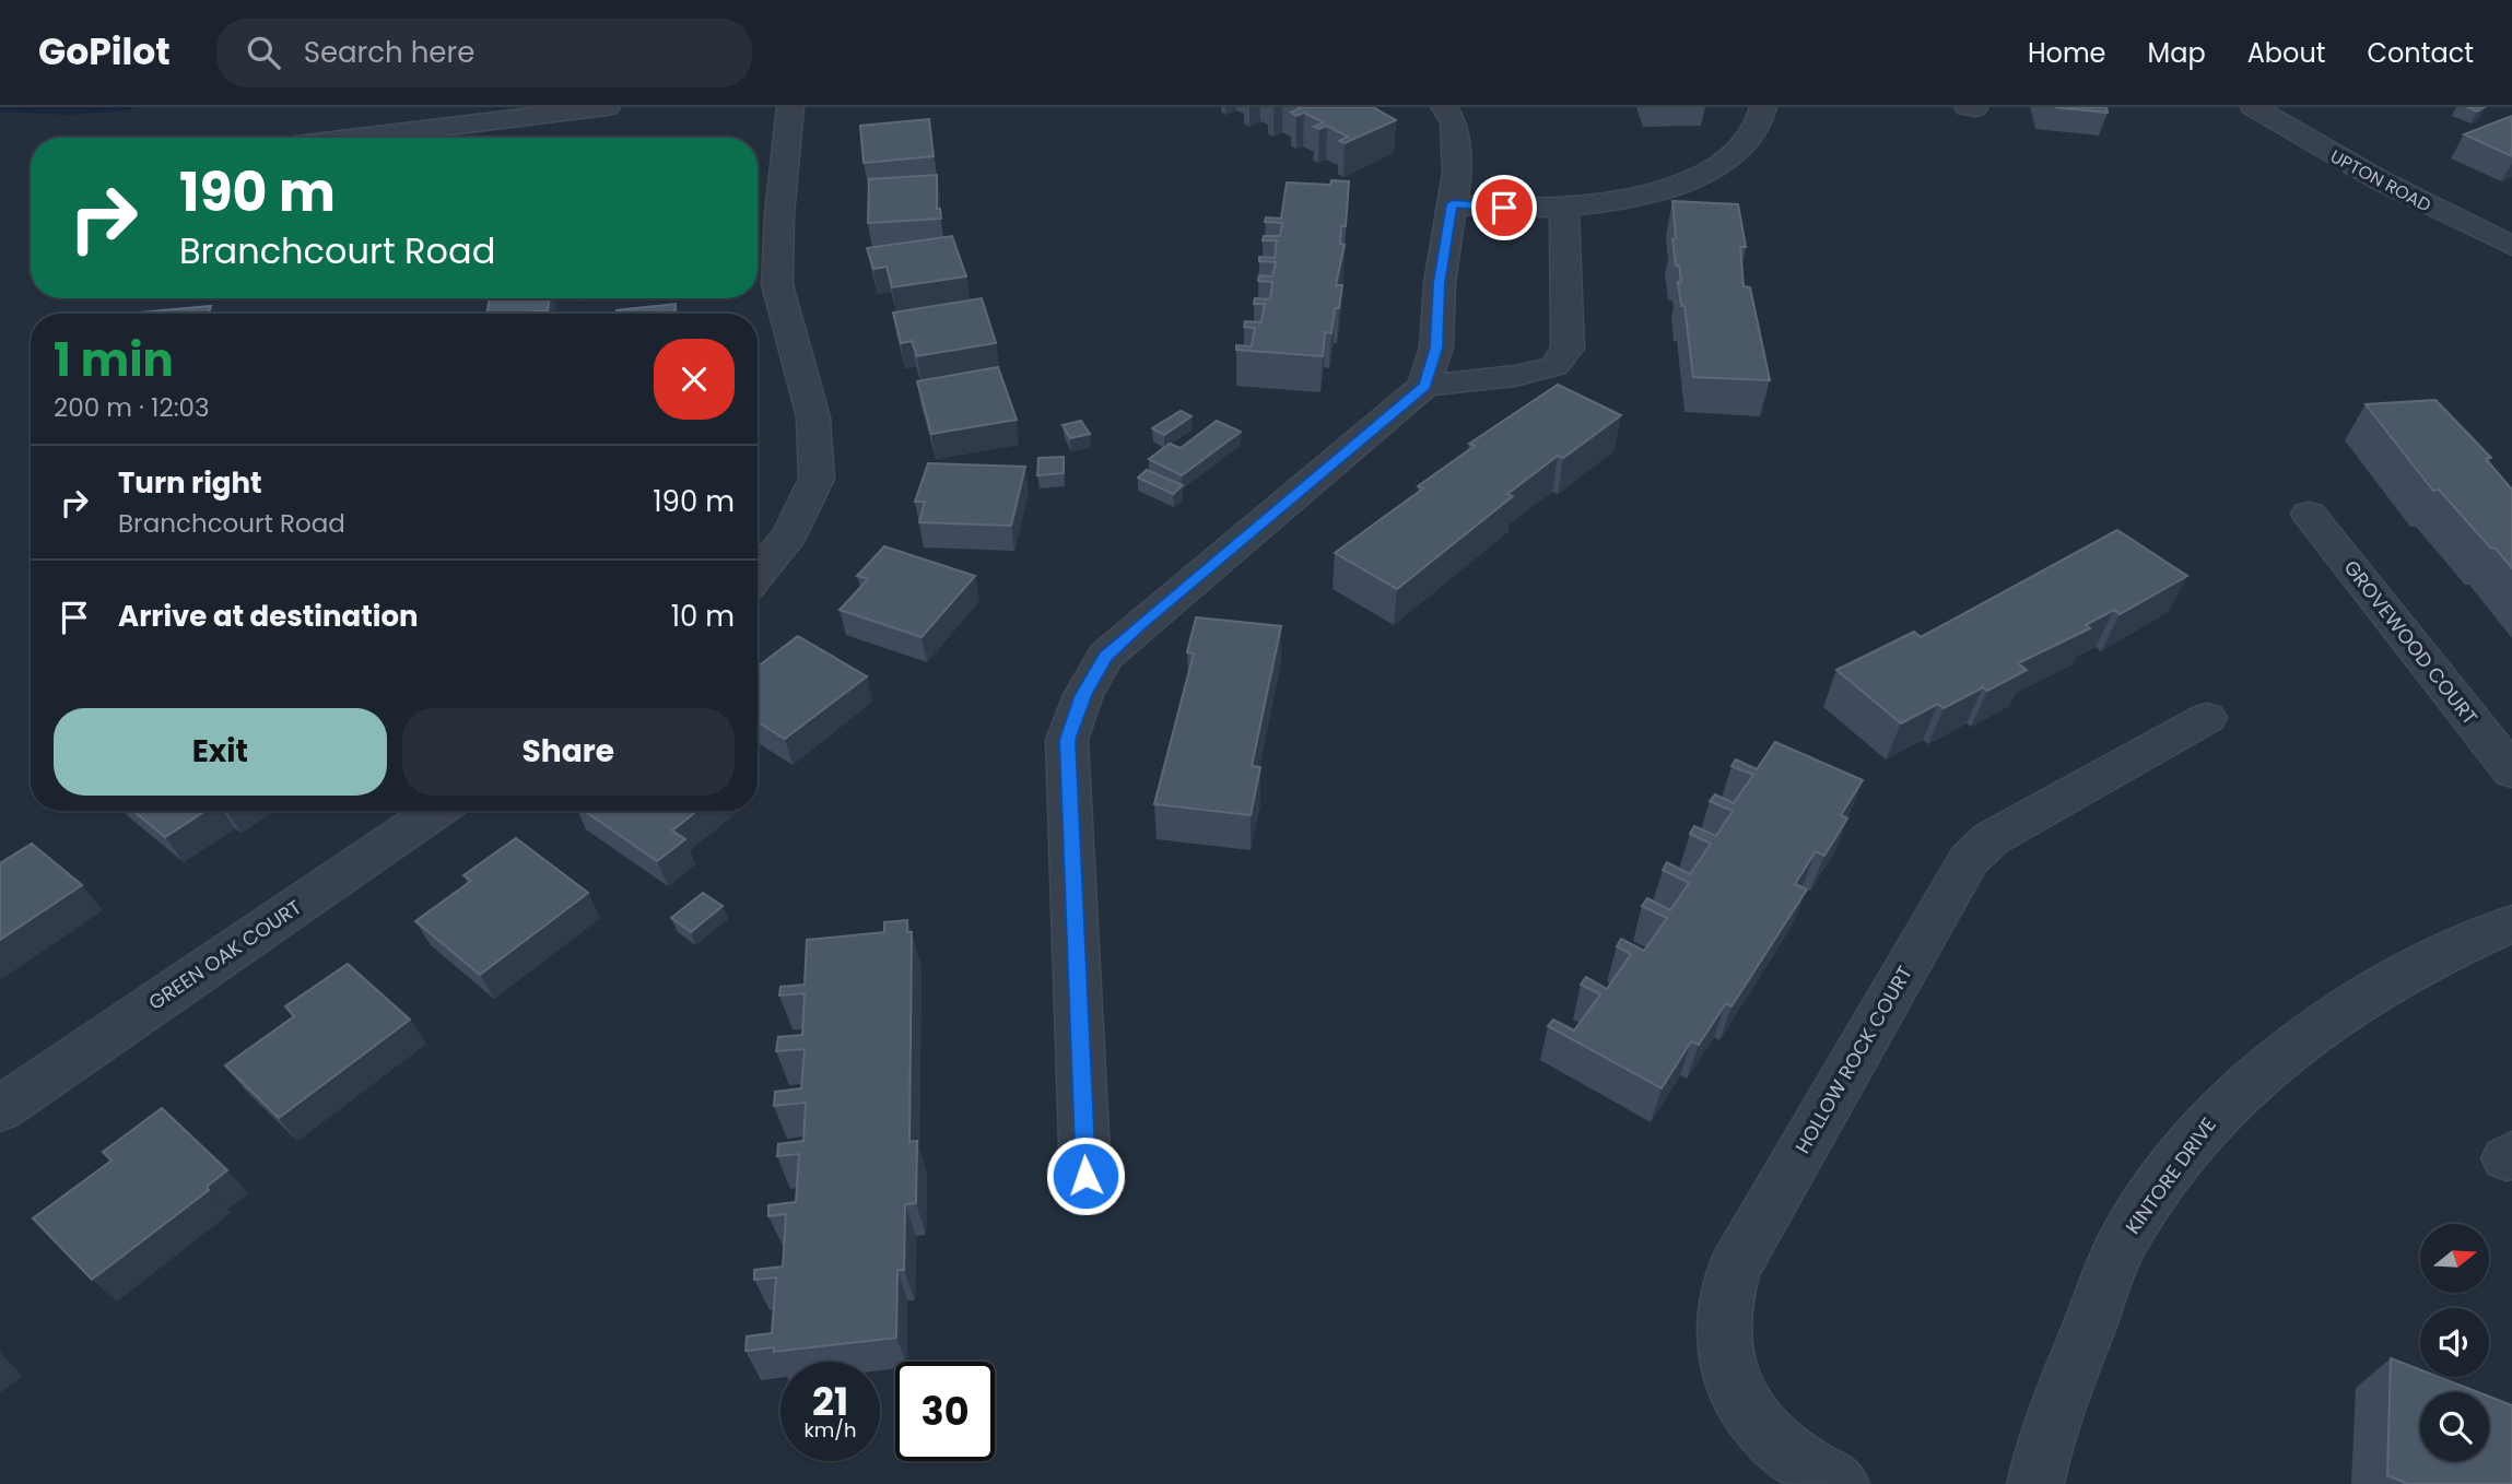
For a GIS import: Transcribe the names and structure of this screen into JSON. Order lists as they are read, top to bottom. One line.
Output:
{"streets":{"street":["UPTON ROAD","GROVEWOOD COURT","GREEN OAK COURT","HOLLOW ROCK COURT","KINTORE DRIVE"]},"north":"right","page":{"header":"GoPilot","search":"Search here","nav":["Home","Map","About","Contact"],"turn":["190 m","Branchcourt Road"],"heading":["1 min","200 m · 12:03"],"list":[{"name":"Turn right","note":"Branchcourt Road","value":"190 m"},{"name":"Arrive at destination","value":"10 m"}],"buttons":["Exit","Share"],"speed":"21 km/h","limit":"30"}}
